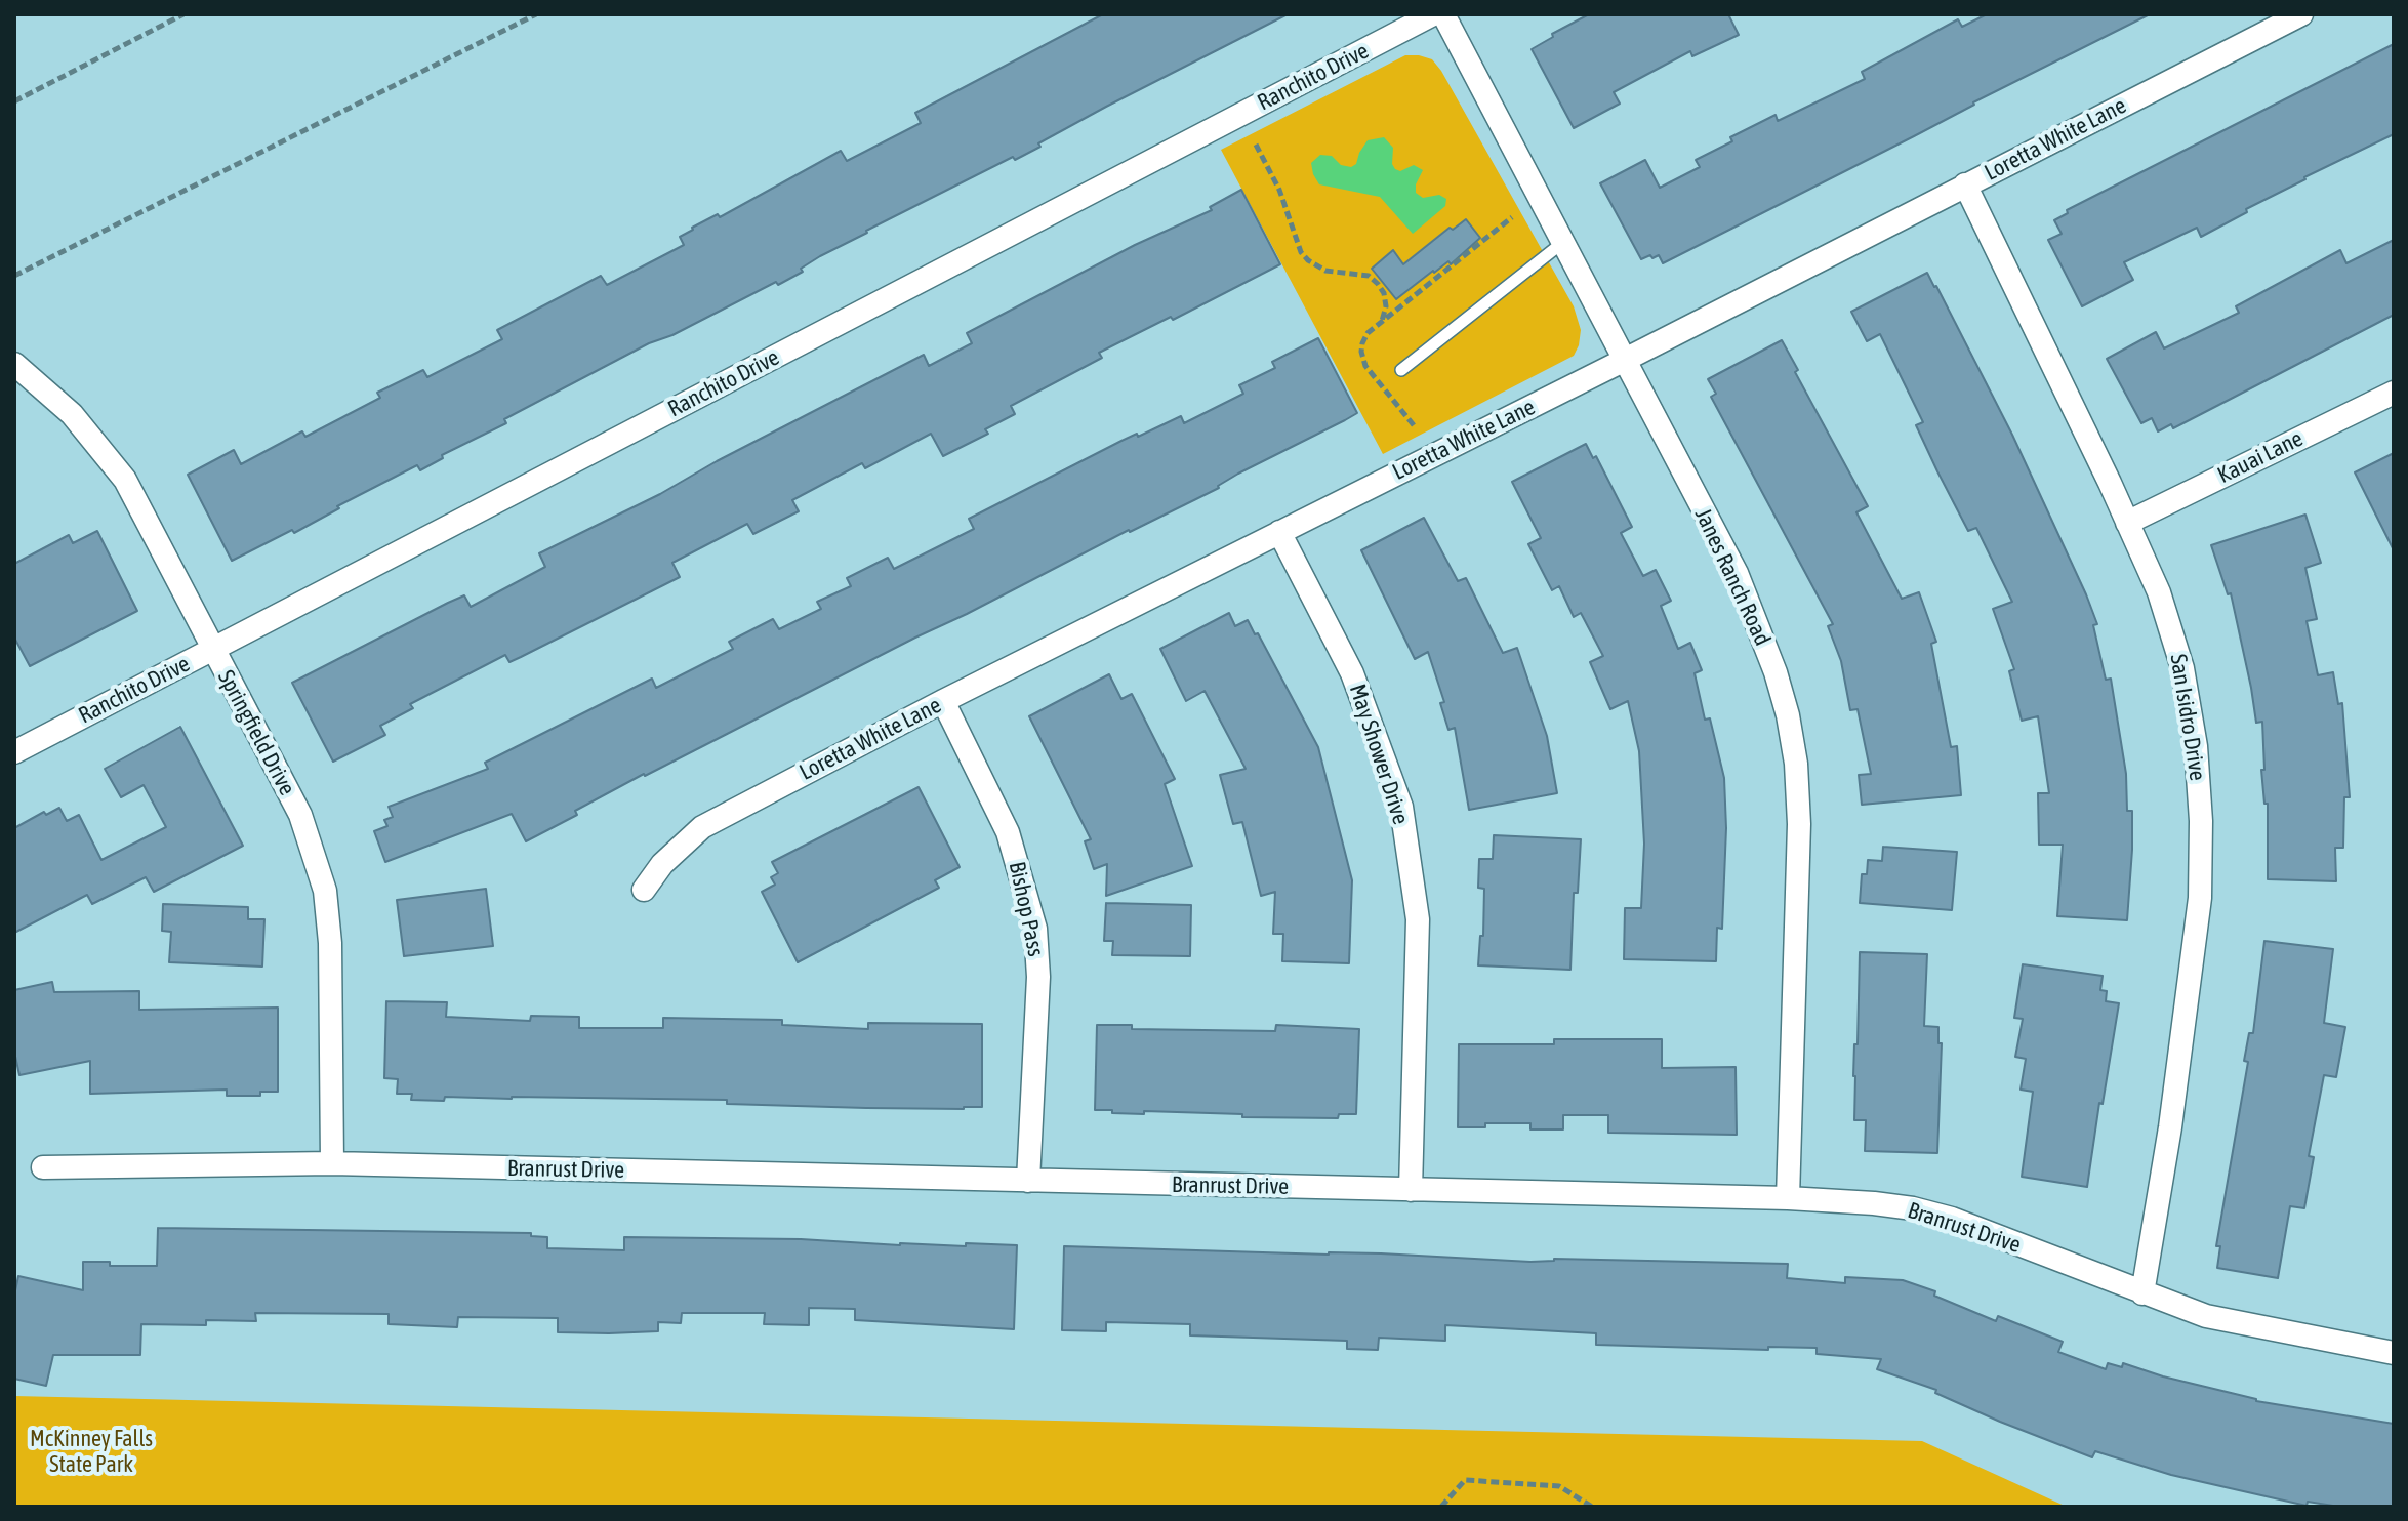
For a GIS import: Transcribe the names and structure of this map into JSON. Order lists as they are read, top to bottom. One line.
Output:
{"streets":{"street":["Ranchito Drive","Loretta White Lane","Kauai Lane","Janes Ranch Road","San Isidro Drive","Springfield Drive","May Shower Drive","Bishop Pass","Branrust Drive"]},"crossings":[["Ranchito Drive","Springfield Drive"],["Loretta White Lane","Janes Ranch Road"],["Loretta White Lane","San Isidro Drive"],["Loretta White Lane","May Shower Drive"],["Loretta White Lane","Bishop Pass"],["Kauai Lane","San Isidro Drive"],["Janes Ranch Road","Branrust Drive"],["San Isidro Drive","Branrust Drive"],["Springfield Drive","Branrust Drive"],["May Shower Drive","Branrust Drive"],["Bishop Pass","Branrust Drive"]],"parks":["McKinney Falls State Park"]}
